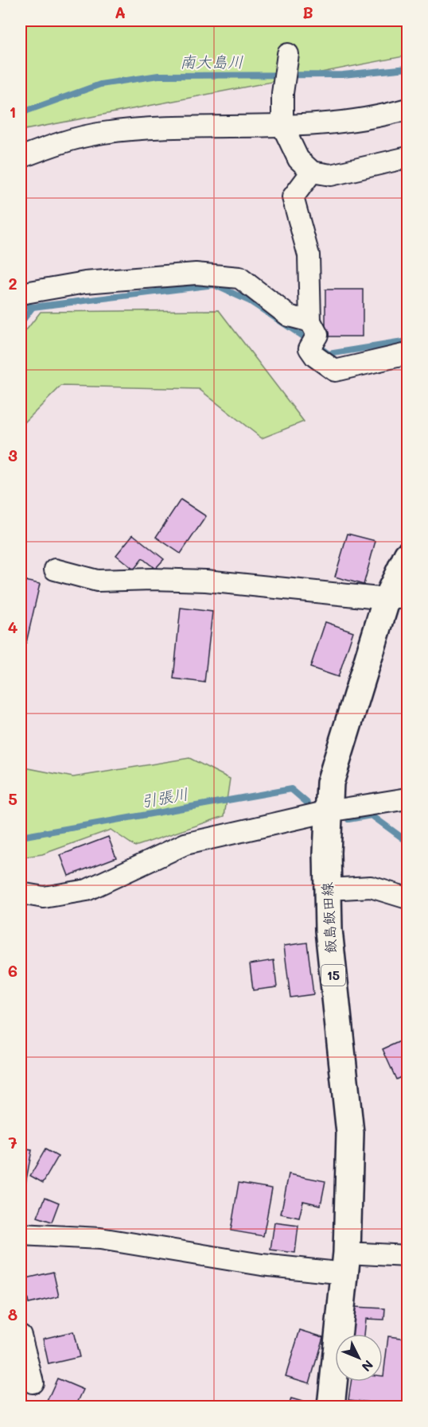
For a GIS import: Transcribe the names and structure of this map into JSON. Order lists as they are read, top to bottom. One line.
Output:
{"streets":{"main road":["飯島飯田線","15"]},"water":["南大島川","引張川"],"north":"bottom right","grid":{"columns":["A","B"],"rows":["1","2","3","4","5","6","7","8"]}}
